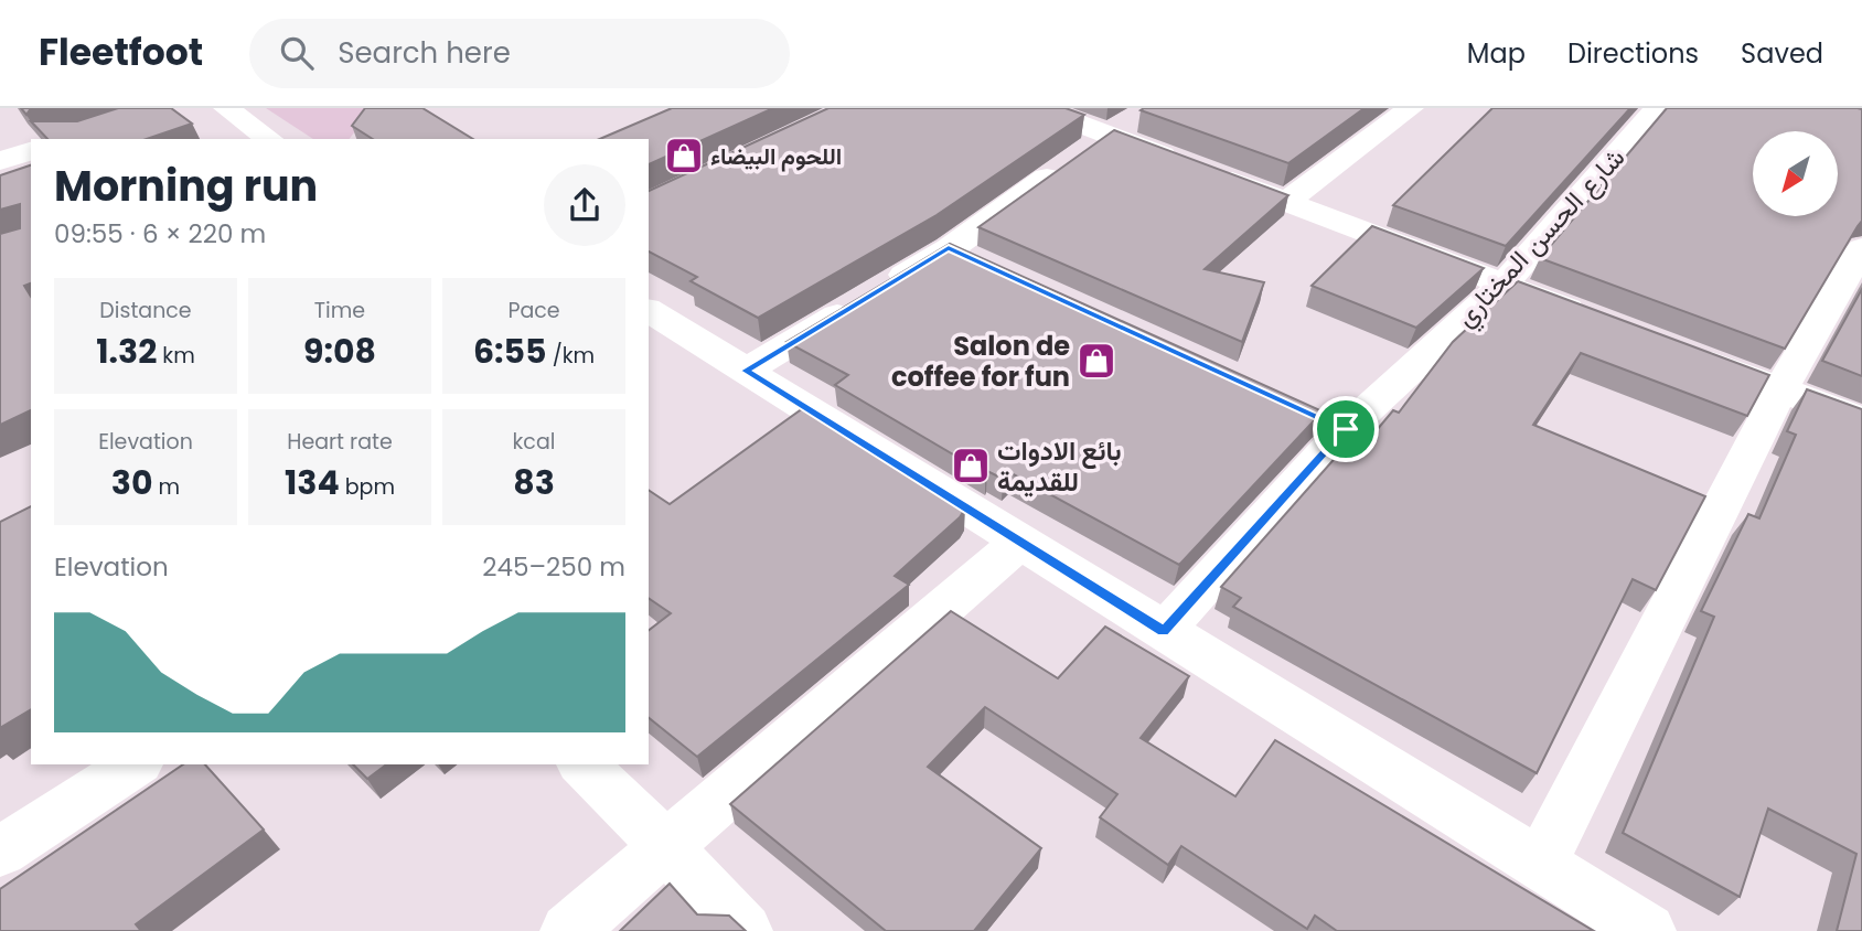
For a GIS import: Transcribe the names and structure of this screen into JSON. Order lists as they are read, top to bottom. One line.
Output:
{"streets":{"street":["شارع الحسن المختاري"]},"places":{"shop":["اللحوم البيضاء","Salon de coffee for fun","بائع الادوات للقديمة"]},"north":"bottom left","page":{"header":"Fleetfoot","search":"Search here","nav":["Map","Directions","Saved"],"heading":["Morning run","09:55 · 6 × 220 m"],"stats":[["Distance","1.32 km"],["Time","9:08"],["Pace","6:55 /km"],["Elevation","30 m"],["Heart rate","134 bpm"],["kcal","83"]],"chart":["Elevation","245–250 m"]}}
